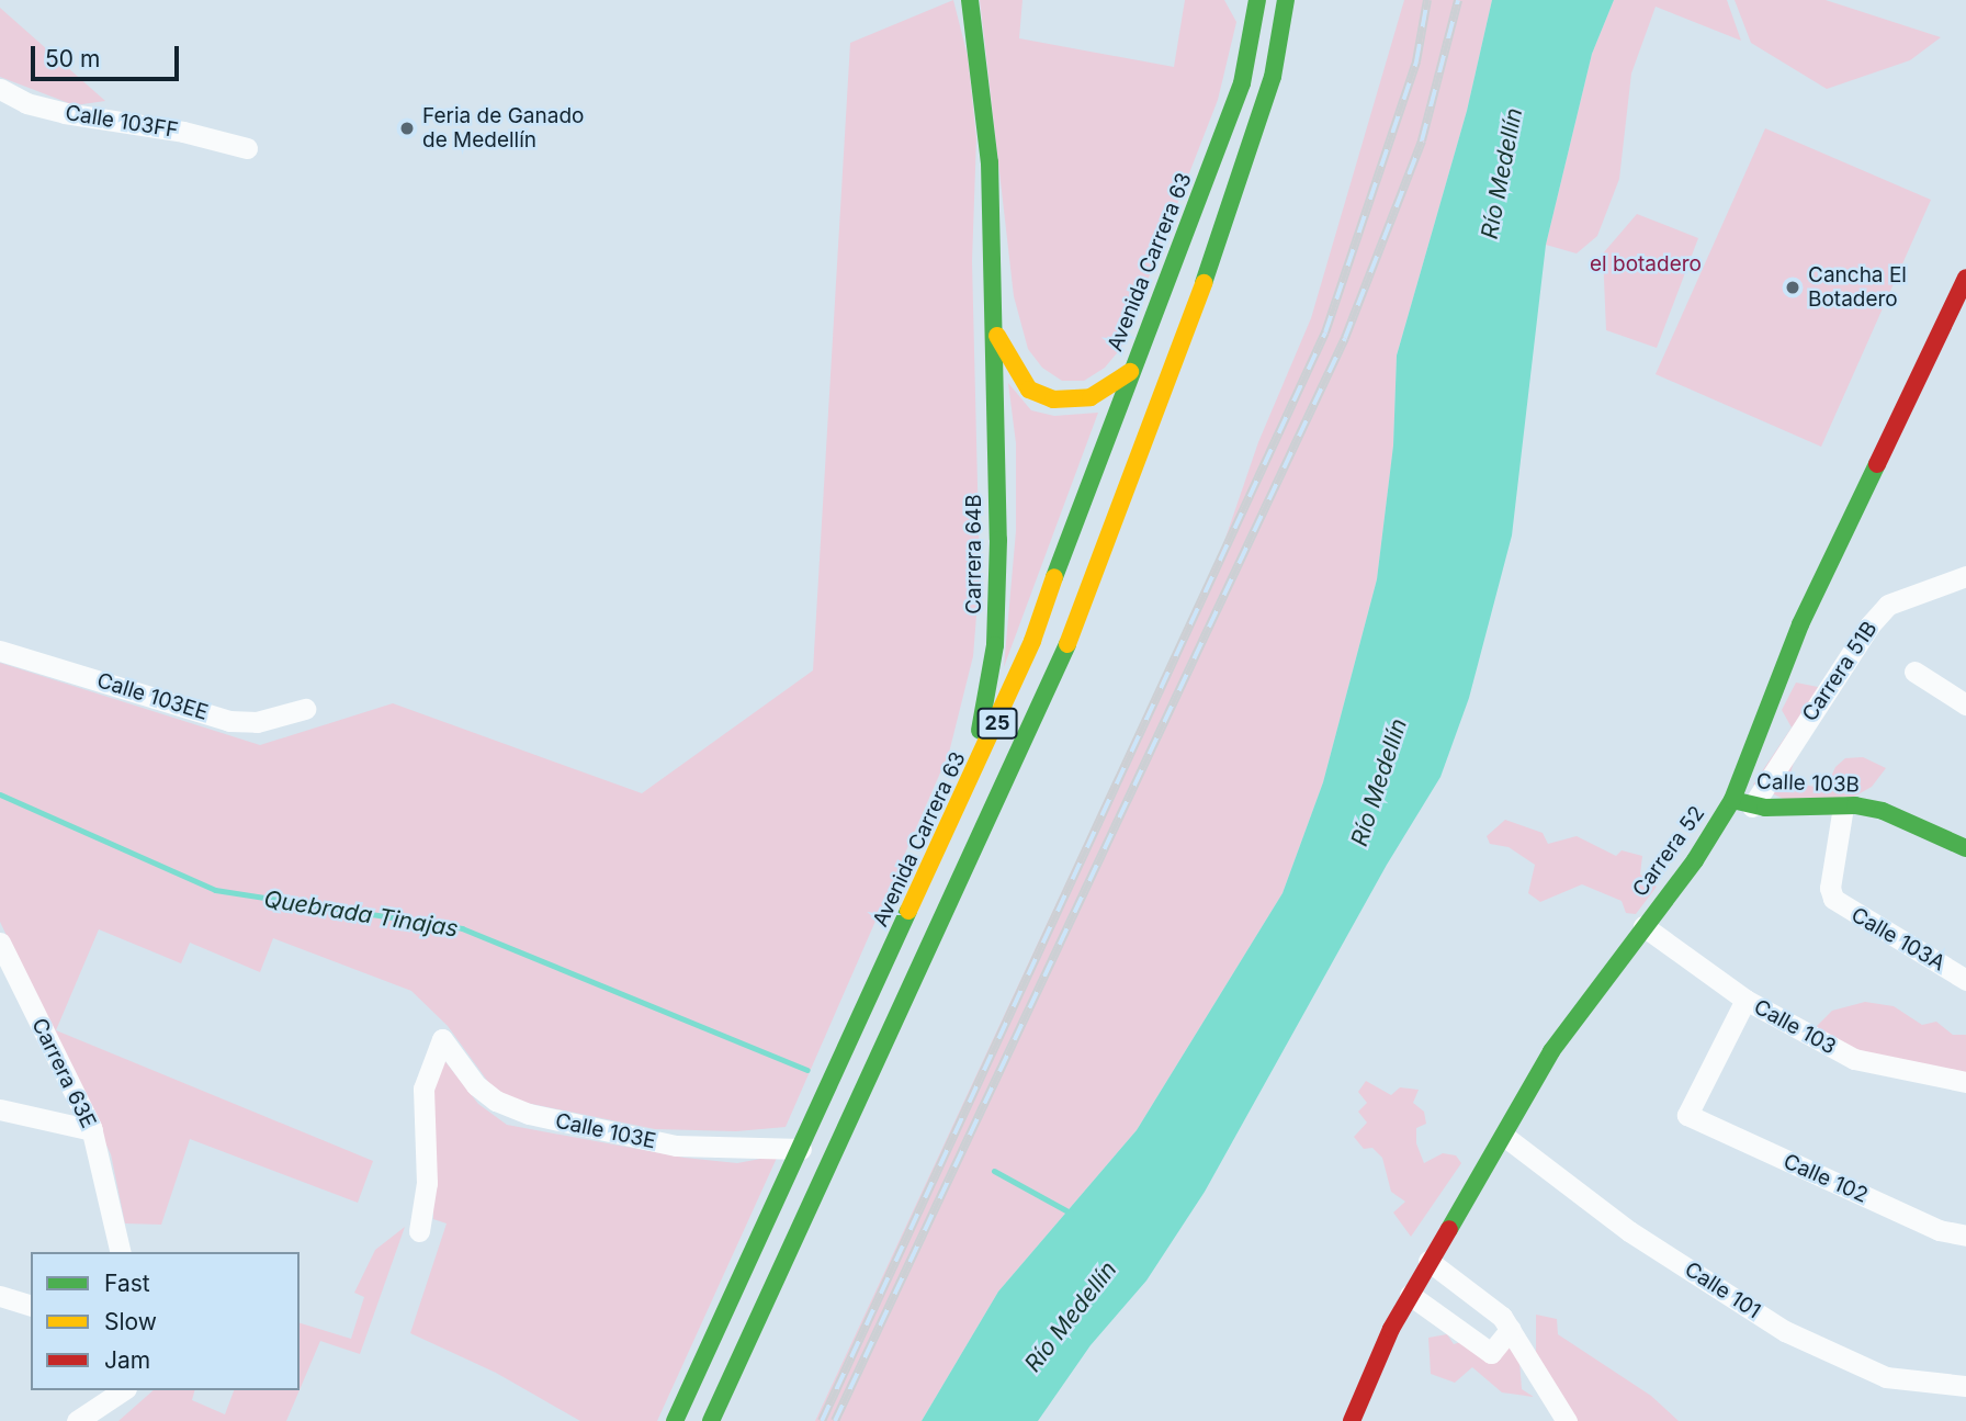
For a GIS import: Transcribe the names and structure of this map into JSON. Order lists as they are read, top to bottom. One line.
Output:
{"streets":{"main road":["Avenida Carrera 63","Carrera 64B","25","Calle 103B","Carrera 52"],"street":["Calle 103FF","Carrera 51B","Calle 103EE","Calle 103A","Calle 103","Carrera 63E","Calle 103E","Calle 102","Calle 101"]},"crossings":[["Avenida Carrera 63","Carrera 64B"],["Avenida Carrera 63","Calle 103E"],["Carrera 51B","Calle 103B"],["Carrera 51B","Carrera 52"],["Calle 103B","Carrera 52"],["Calle 103B","Calle 103A"],["Carrera 52","Calle 103"],["Carrera 52","Calle 101"],["Calle 103","Calle 102"]],"water":["Río Medellín","Quebrada Tinajas"],"parks":["el botadero"],"places":["Feria de Ganado de Medellín","Cancha El Botadero"],"legend":["Fast","Slow","Jam"],"scale_bar":"50 m"}
